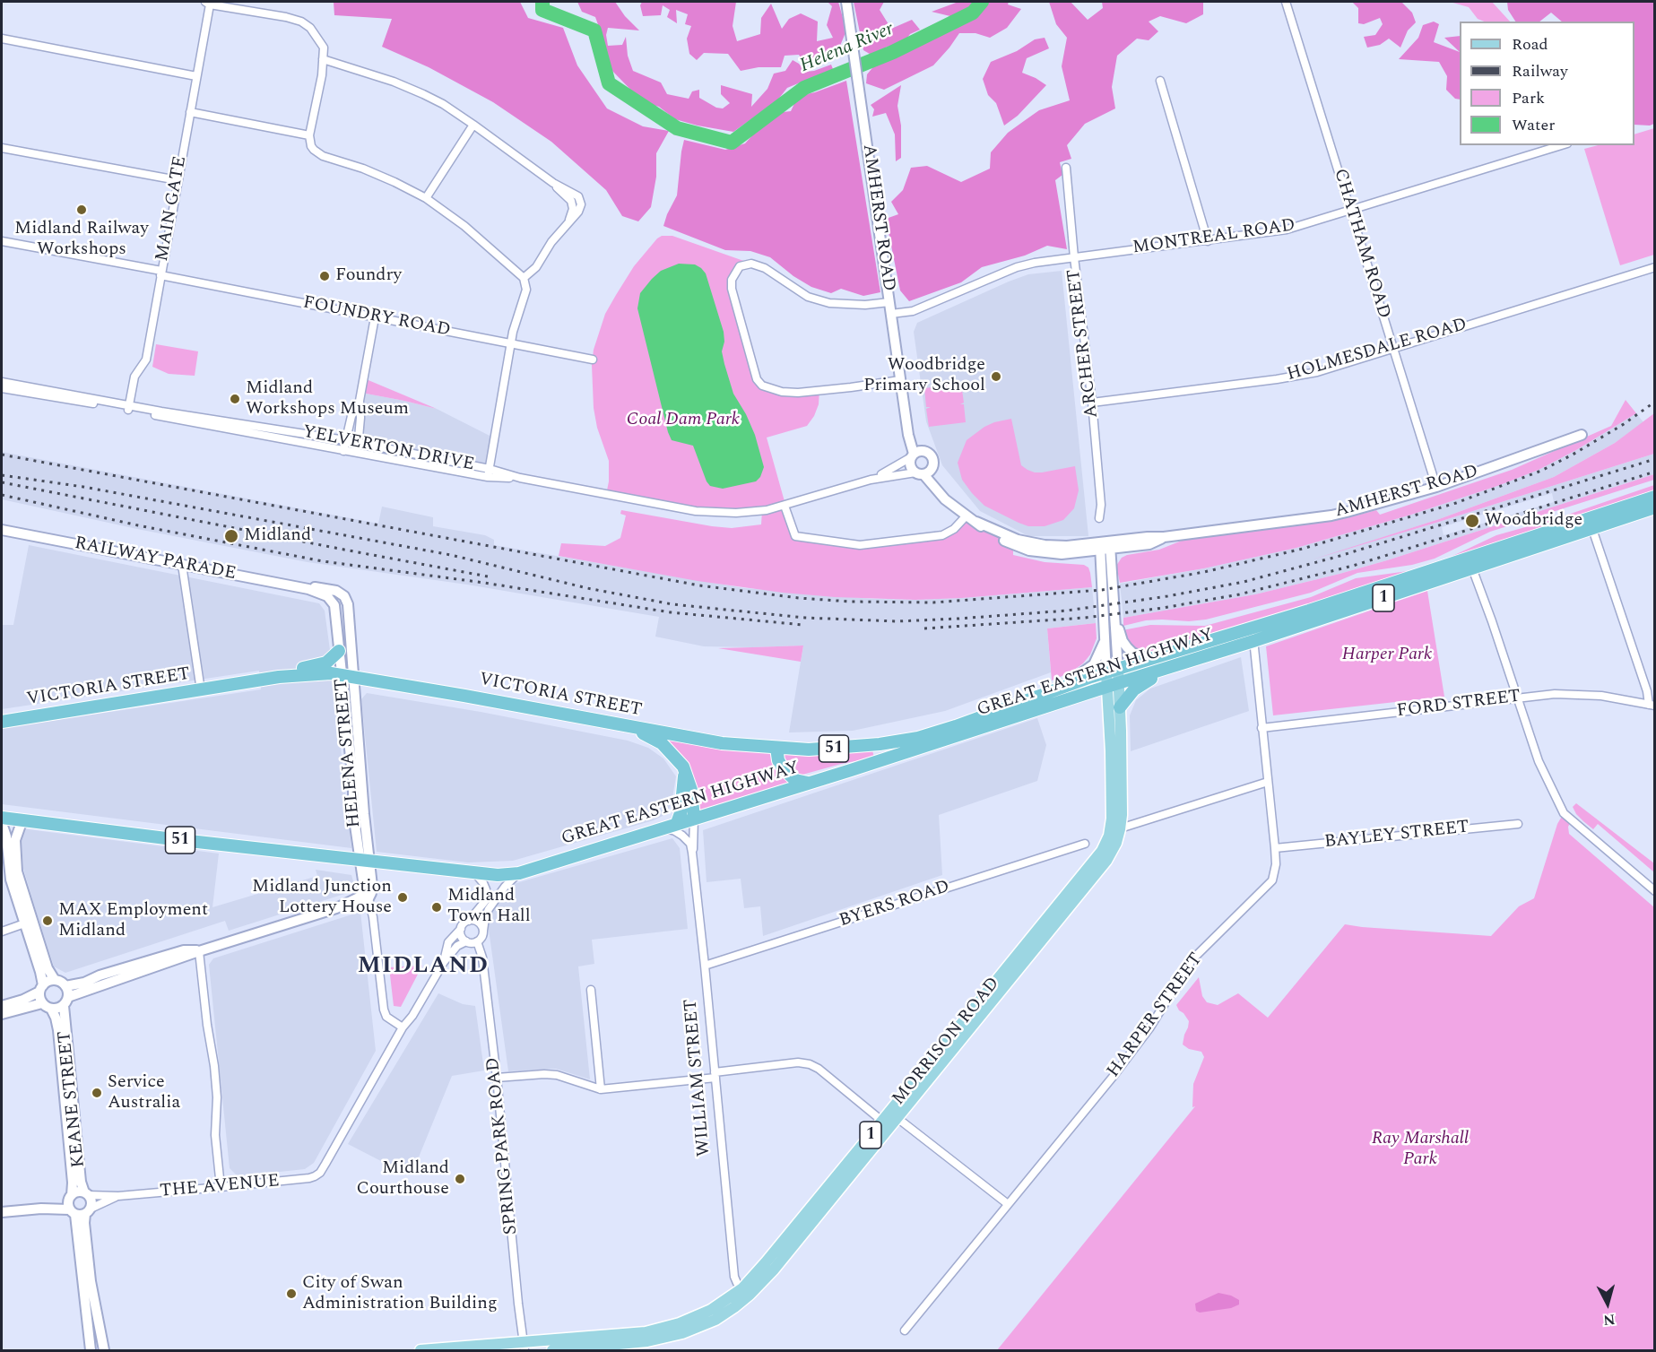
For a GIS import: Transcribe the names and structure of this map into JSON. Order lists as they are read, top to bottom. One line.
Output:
{"streets":{"highway":["1","GREAT EASTERN HIGHWAY","VICTORIA STREET","51","WILLIAM STREET"],"main road":["MORRISON ROAD"],"street":["MAIN GATE","AMHERST ROAD","MONTREAL ROAD","CHATHAM ROAD","FOUNDRY ROAD","ARCHER STREET","HOLMESDALE ROAD","YELVERTON DRIVE","RAILWAY PARADE","FORD STREET","HELENA STREET","BAYLEY STREET","BYERS ROAD","HARPER STREET","KEANE STREET","SPRING PARK ROAD","THE AVENUE"]},"crossings":[["MAIN GATE","FOUNDRY ROAD"],["MAIN GATE","YELVERTON DRIVE"],["AMHERST ROAD","MONTREAL ROAD"],["AMHERST ROAD","CHATHAM ROAD"],["AMHERST ROAD","YELVERTON DRIVE"],["AMHERST ROAD","MORRISON ROAD"],["MONTREAL ROAD","CHATHAM ROAD"],["MONTREAL ROAD","ARCHER STREET"],["CHATHAM ROAD","HOLMESDALE ROAD"],["ARCHER STREET","HOLMESDALE ROAD"],["RAILWAY PARADE","HELENA STREET"],["GREAT EASTERN HIGHWAY","VICTORIA STREET"],["GREAT EASTERN HIGHWAY","HELENA STREET"],["GREAT EASTERN HIGHWAY","HARPER STREET"],["GREAT EASTERN HIGHWAY","MORRISON ROAD"],["GREAT EASTERN HIGHWAY","WILLIAM STREET"],["VICTORIA STREET","HELENA STREET"],["VICTORIA STREET","MORRISON ROAD"],["VICTORIA STREET","WILLIAM STREET"],["FORD STREET","HARPER STREET"],["HELENA STREET","THE AVENUE"],["BAYLEY STREET","HARPER STREET"],["BYERS ROAD","WILLIAM STREET"],["MORRISON ROAD","WILLIAM STREET"],["MORRISON ROAD","SPRING PARK ROAD"],["KEANE STREET","THE AVENUE"]],"districts":["MIDLAND"],"water":["Helena River"],"parks":["Coal Dam Park","Harper Park","Ray Marshall Park"],"places":["Midland Railway Workshops","Foundry","Woodbridge Primary School","Midland Workshops Museum","Woodbridge","Midland","Midland Junction Lottery House","Midland Town Hall","MAX Employment Midland","Service Australia","Midland Courthouse","City of Swan Administration Building"],"legend":["Road","Railway","Park","Water"],"north":"bottom"}
